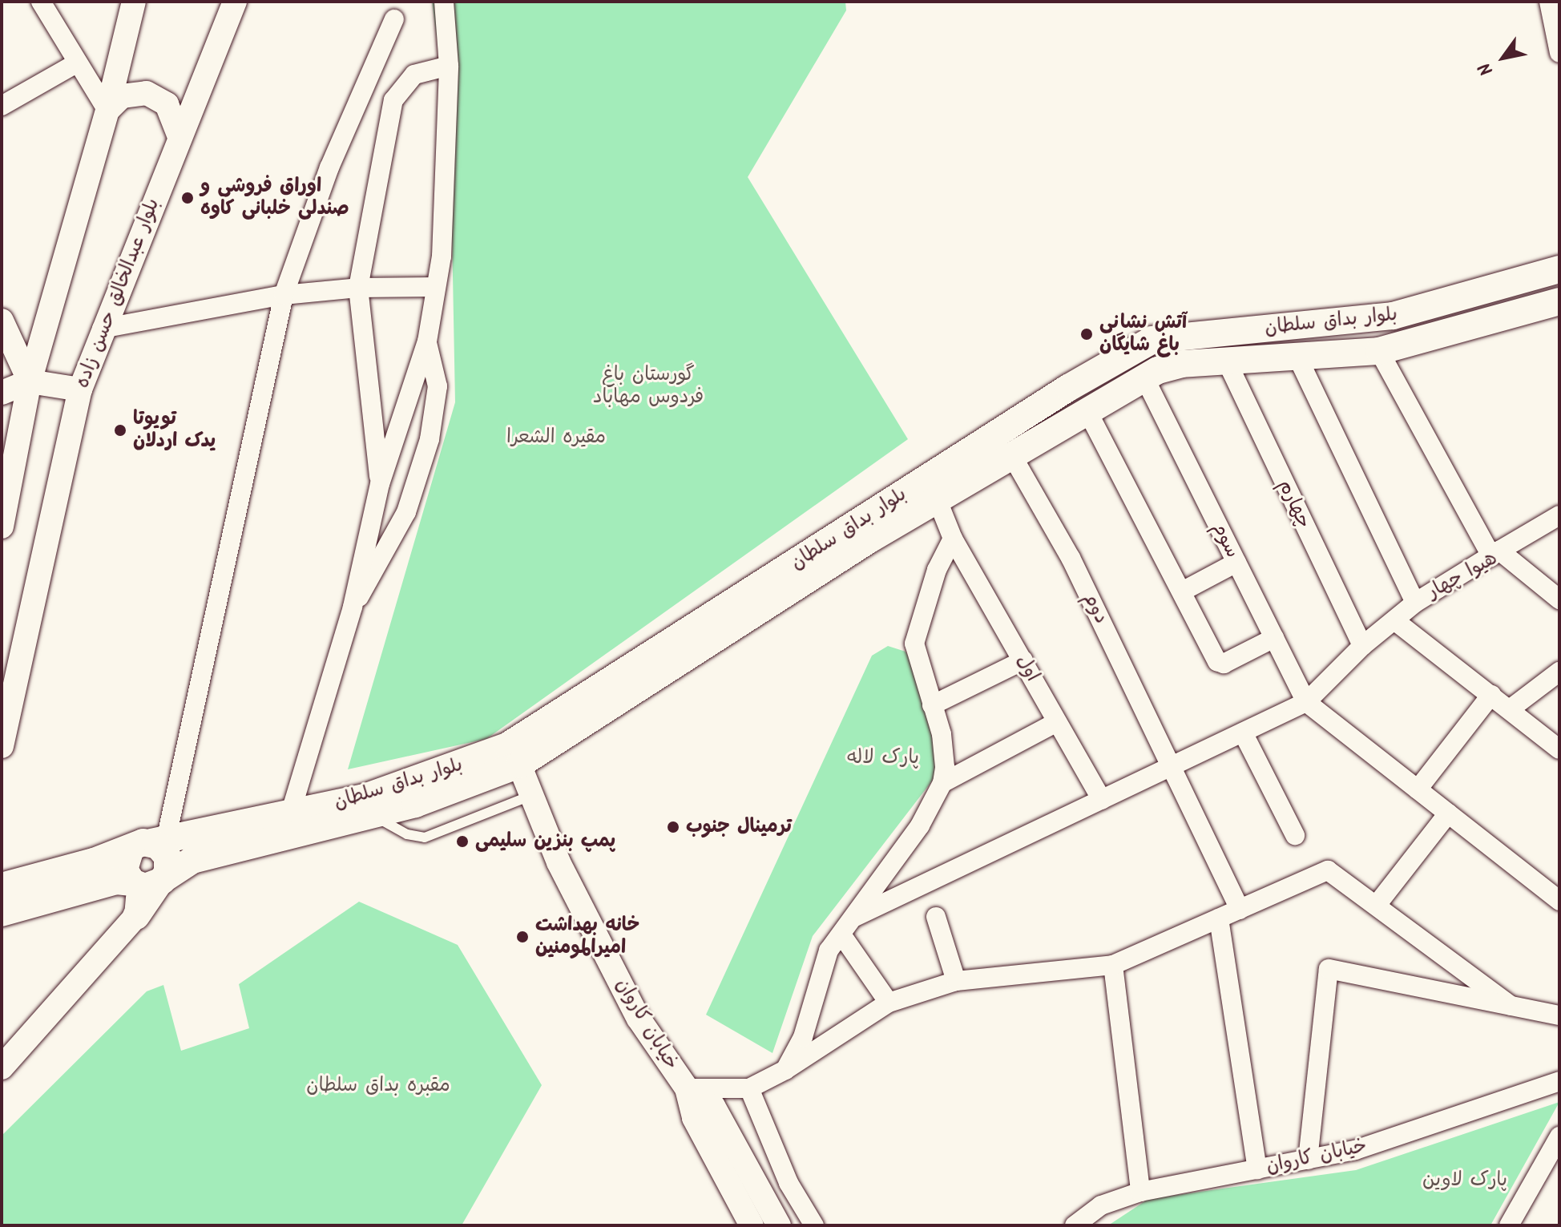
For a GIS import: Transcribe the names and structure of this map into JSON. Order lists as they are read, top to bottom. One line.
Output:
{"streets":{"main road":["بلوار بداق سلطان"],"street":["بلوار عبدالخالق حسن زاده","چهارم","سوم","هیوا چهار","دوم","اول","خیابان کاروان"]},"crossings":[["بلوار بداق سلطان","چهارم"],["بلوار بداق سلطان","سوم"],["بلوار بداق سلطان","دوم"],["بلوار بداق سلطان","اول"],["بلوار بداق سلطان","خیابان کاروان"],["چهارم","هیوا چهار"],["سوم","هیوا چهار"],["هیوا چهار","دوم"],["هیوا چهار","اول"]],"parks":["گورستان باغ فردوس مهاباد","مقیره الشعرا","پارک لاله","مقبره بداق سلطان","پارک لاوین"],"places":["اوراق فروشی و صندلی خلبانی کاوه","آتش نشانی باغ شایگان","تویوتا یدک اردلان","ترمینال جنوب","پمپ بنزین سلیمی","خانه بهداشت امیرالمومنین"],"north":"bottom left"}
